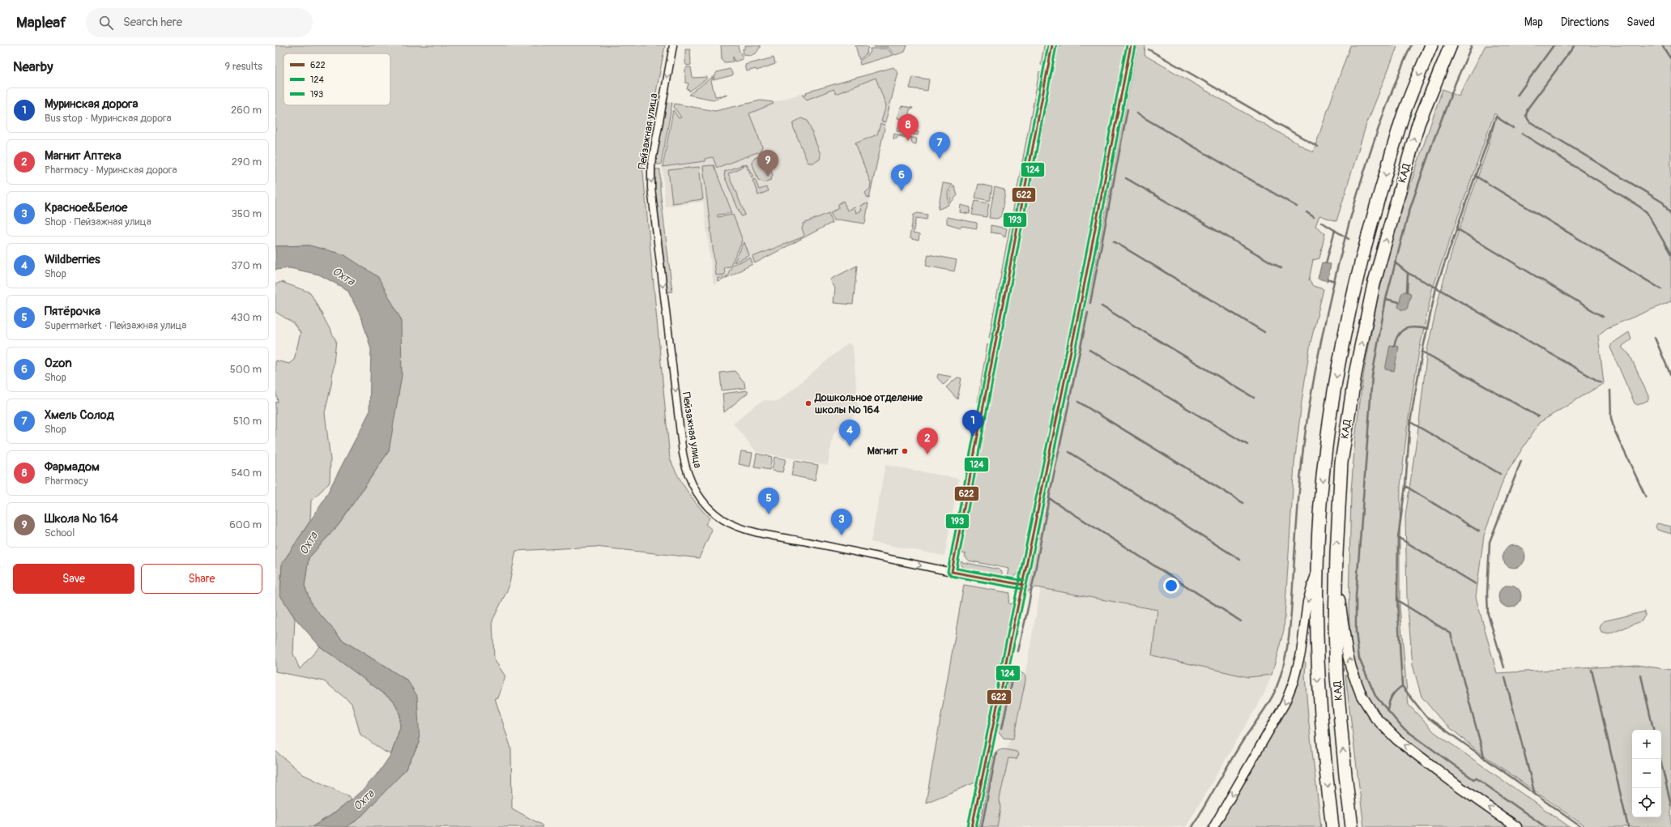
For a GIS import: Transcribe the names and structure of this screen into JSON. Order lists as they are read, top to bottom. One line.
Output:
{"streets":{"highway":["КАД"],"street":["Пейзажная улица"]},"one_way":["Пейзажная улица"],"water":["Охта"],"places":["Дошкольное отделение школы № 164","Магнит"],"lines":["transit line 622","transit line 193","transit line 124"],"legend":["622","124","193"],"page":{"header":"Mapleaf","search":"Search here","nav":["Map","Directions","Saved"],"heading":["Nearby","9 results"],"list":[{"mark":"1","name":"Муринская дорога","note":"Bus stop · Муринская дорога","value":"260 m"},{"mark":"2","name":"Магнит Аптека","note":"Pharmacy · Муринская дорога","value":"290 m"},{"mark":"3","name":"Красное&Белое","note":"Shop · Пейзажная улица","value":"350 m"},{"mark":"4","name":"Wildberries","note":"Shop","value":"370 m"},{"mark":"5","name":"Пятёрочка","note":"Supermarket · Пейзажная улица","value":"430 m"},{"mark":"6","name":"Ozon","note":"Shop","value":"500 m"},{"mark":"7","name":"Хмель Солод","note":"Shop","value":"510 m"},{"mark":"8","name":"Фармадом","note":"Pharmacy","value":"540 m"},{"mark":"9","name":"Школа № 164","note":"School","value":"600 m"}],"pins":["8","7","9","6","1","4","2","5","3"],"buttons":["Save","Share"],"map_buttons":["+","−"]}}
